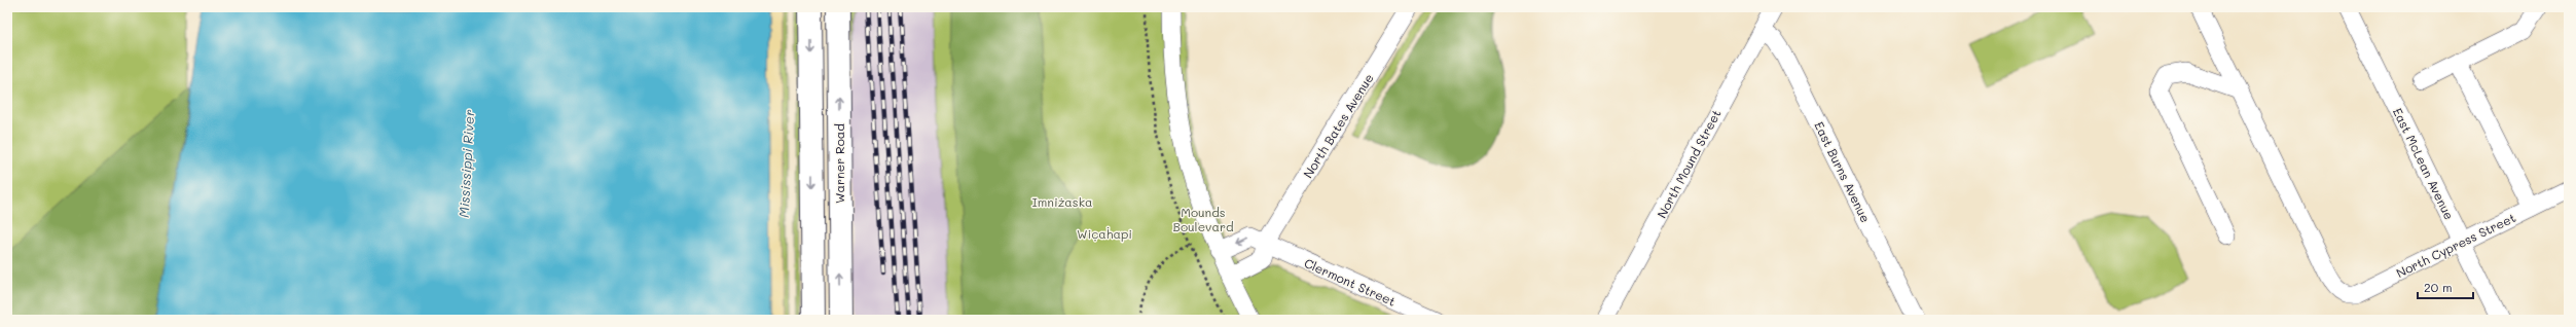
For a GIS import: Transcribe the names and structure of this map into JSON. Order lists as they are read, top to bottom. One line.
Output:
{"streets":{"highway":["Warner Road"],"street":["North Bates Avenue","North Mound Street","East McLean Avenue","East Burns Avenue","North Cypress Street","Clermont Street"]},"crossings":[["North Bates Avenue","Clermont Street"],["North Mound Street","East Burns Avenue"],["East McLean Avenue","North Cypress Street"]],"water":["Mississippi River"],"parks":["Imniżaska","Mounds Boulevard","Wic̣aḣapi"],"scale_bar":"20 m"}
